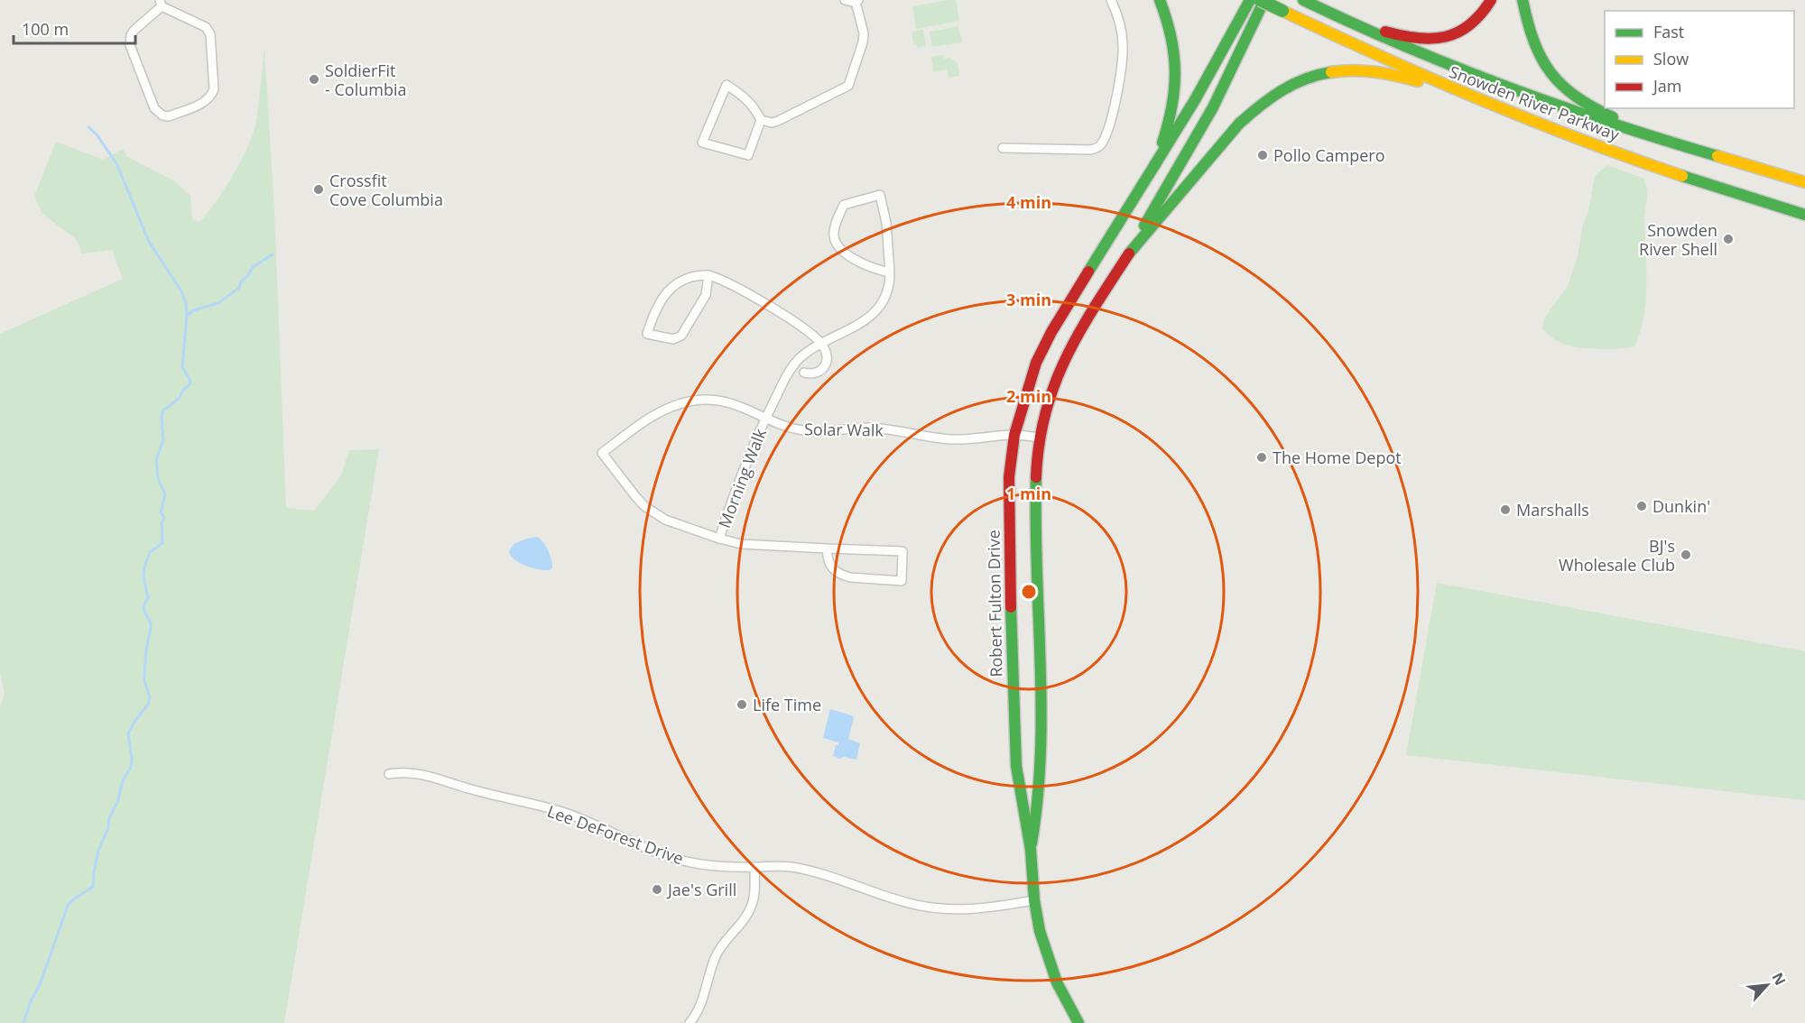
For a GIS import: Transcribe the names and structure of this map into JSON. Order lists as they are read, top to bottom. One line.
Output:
{"streets":{"main road":["Snowden River Parkway","Robert Fulton Drive"],"street":["Solar Walk","Morning Walk","Lee DeForest Drive"]},"crossings":[["Solar Walk","Morning Walk"],["Solar Walk","Robert Fulton Drive"],["Robert Fulton Drive","Lee DeForest Drive"]],"places":["SoldierFit - Columbia","Pollo Campero","Crossfit Cove Columbia","Snowden River Shell","The Home Depot","Dunkin'","Marshalls","BJ's Wholesale Club","Life Time","Jae's Grill"],"legend":["Fast","Slow","Jam"],"scale_bar":"100 m","north":"top right","rings":["4 min","3 min","2 min","1 min"]}
